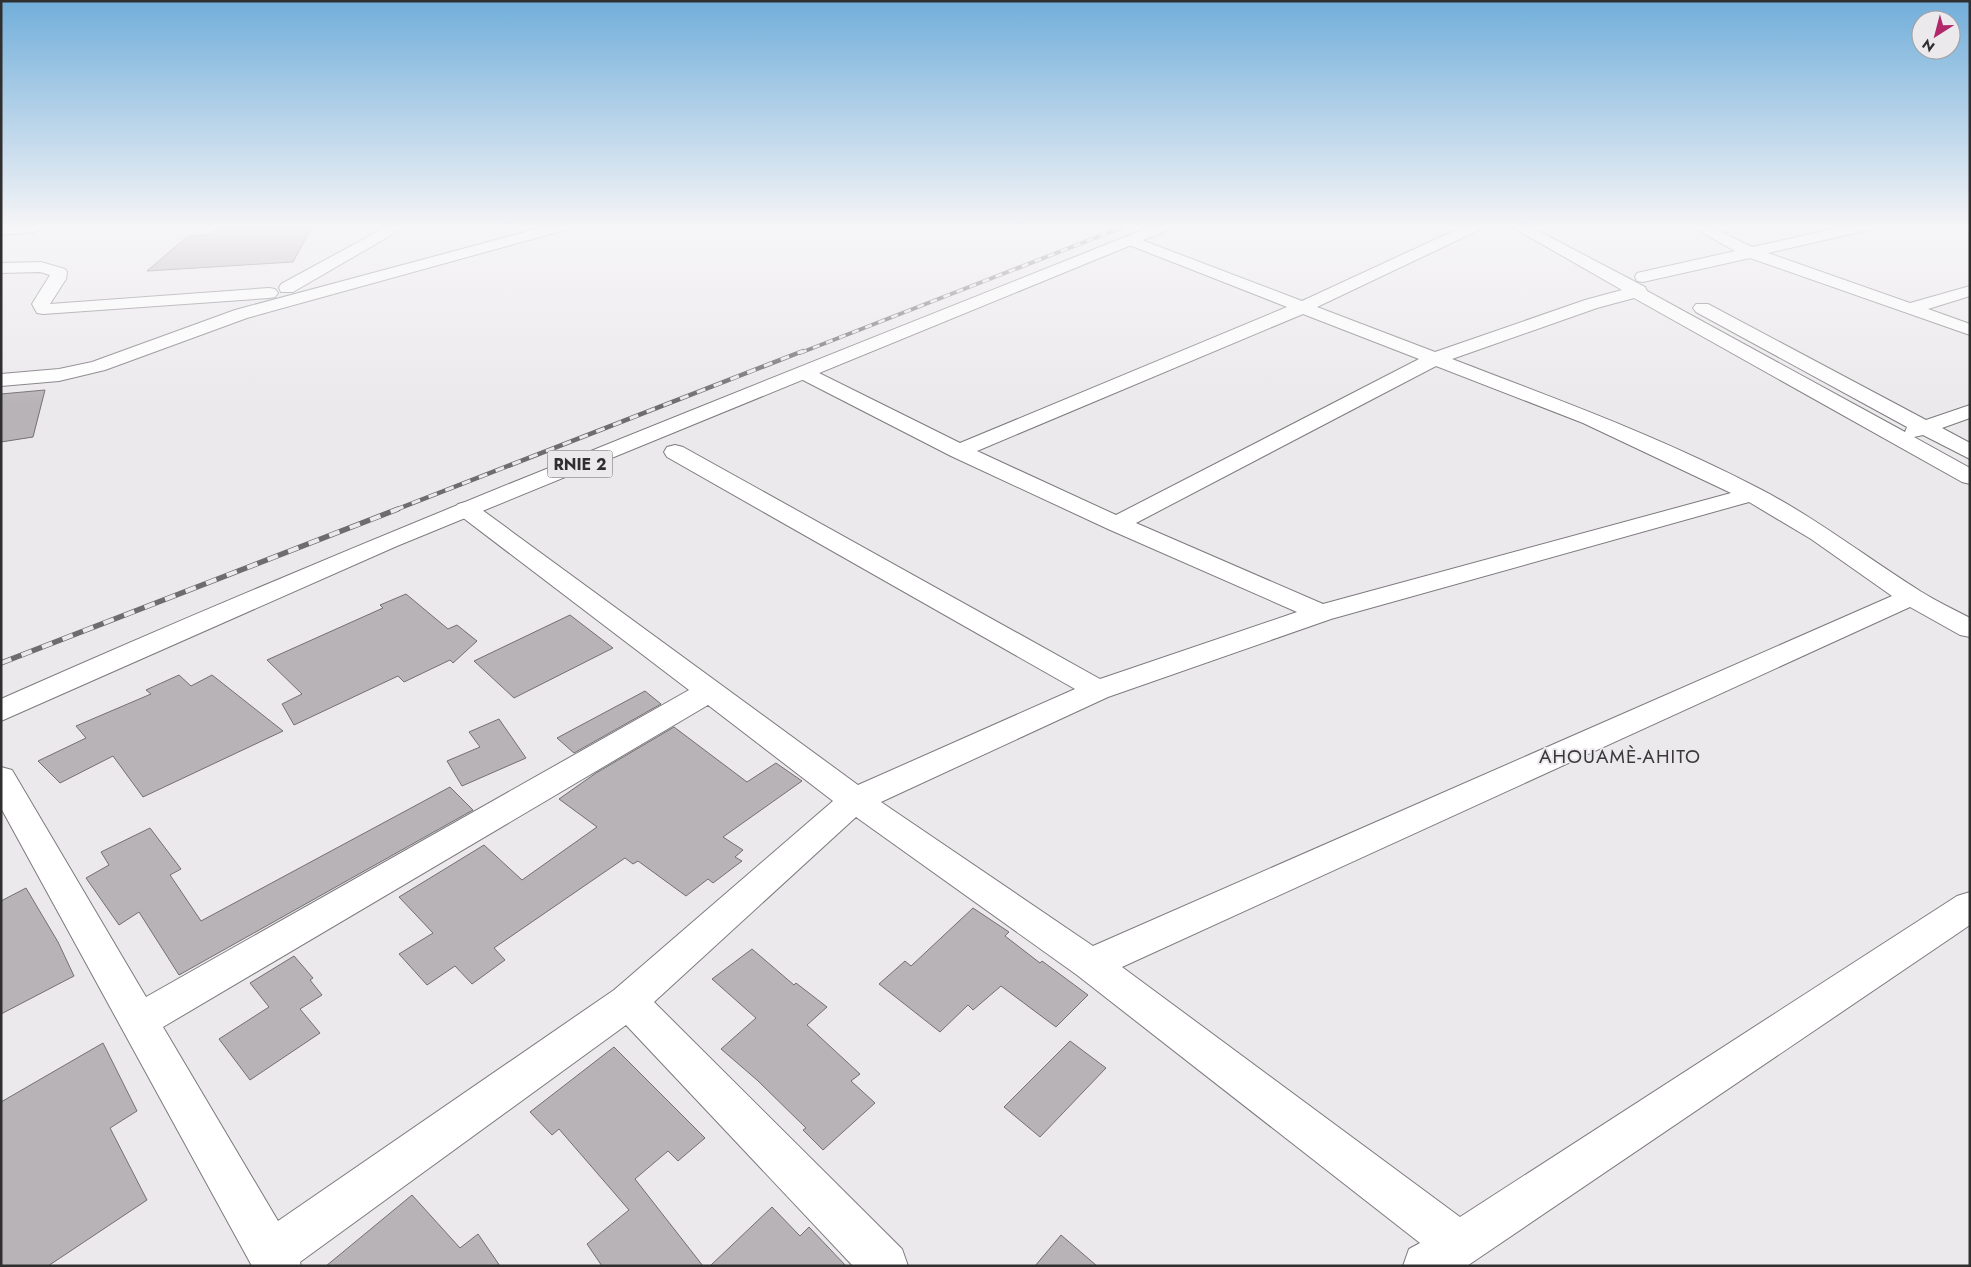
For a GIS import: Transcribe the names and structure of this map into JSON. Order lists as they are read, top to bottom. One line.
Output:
{"streets":{"main road":["RNIE 2"]},"districts":["AHOUAMÈ-AHITO"],"north":"bottom left"}
